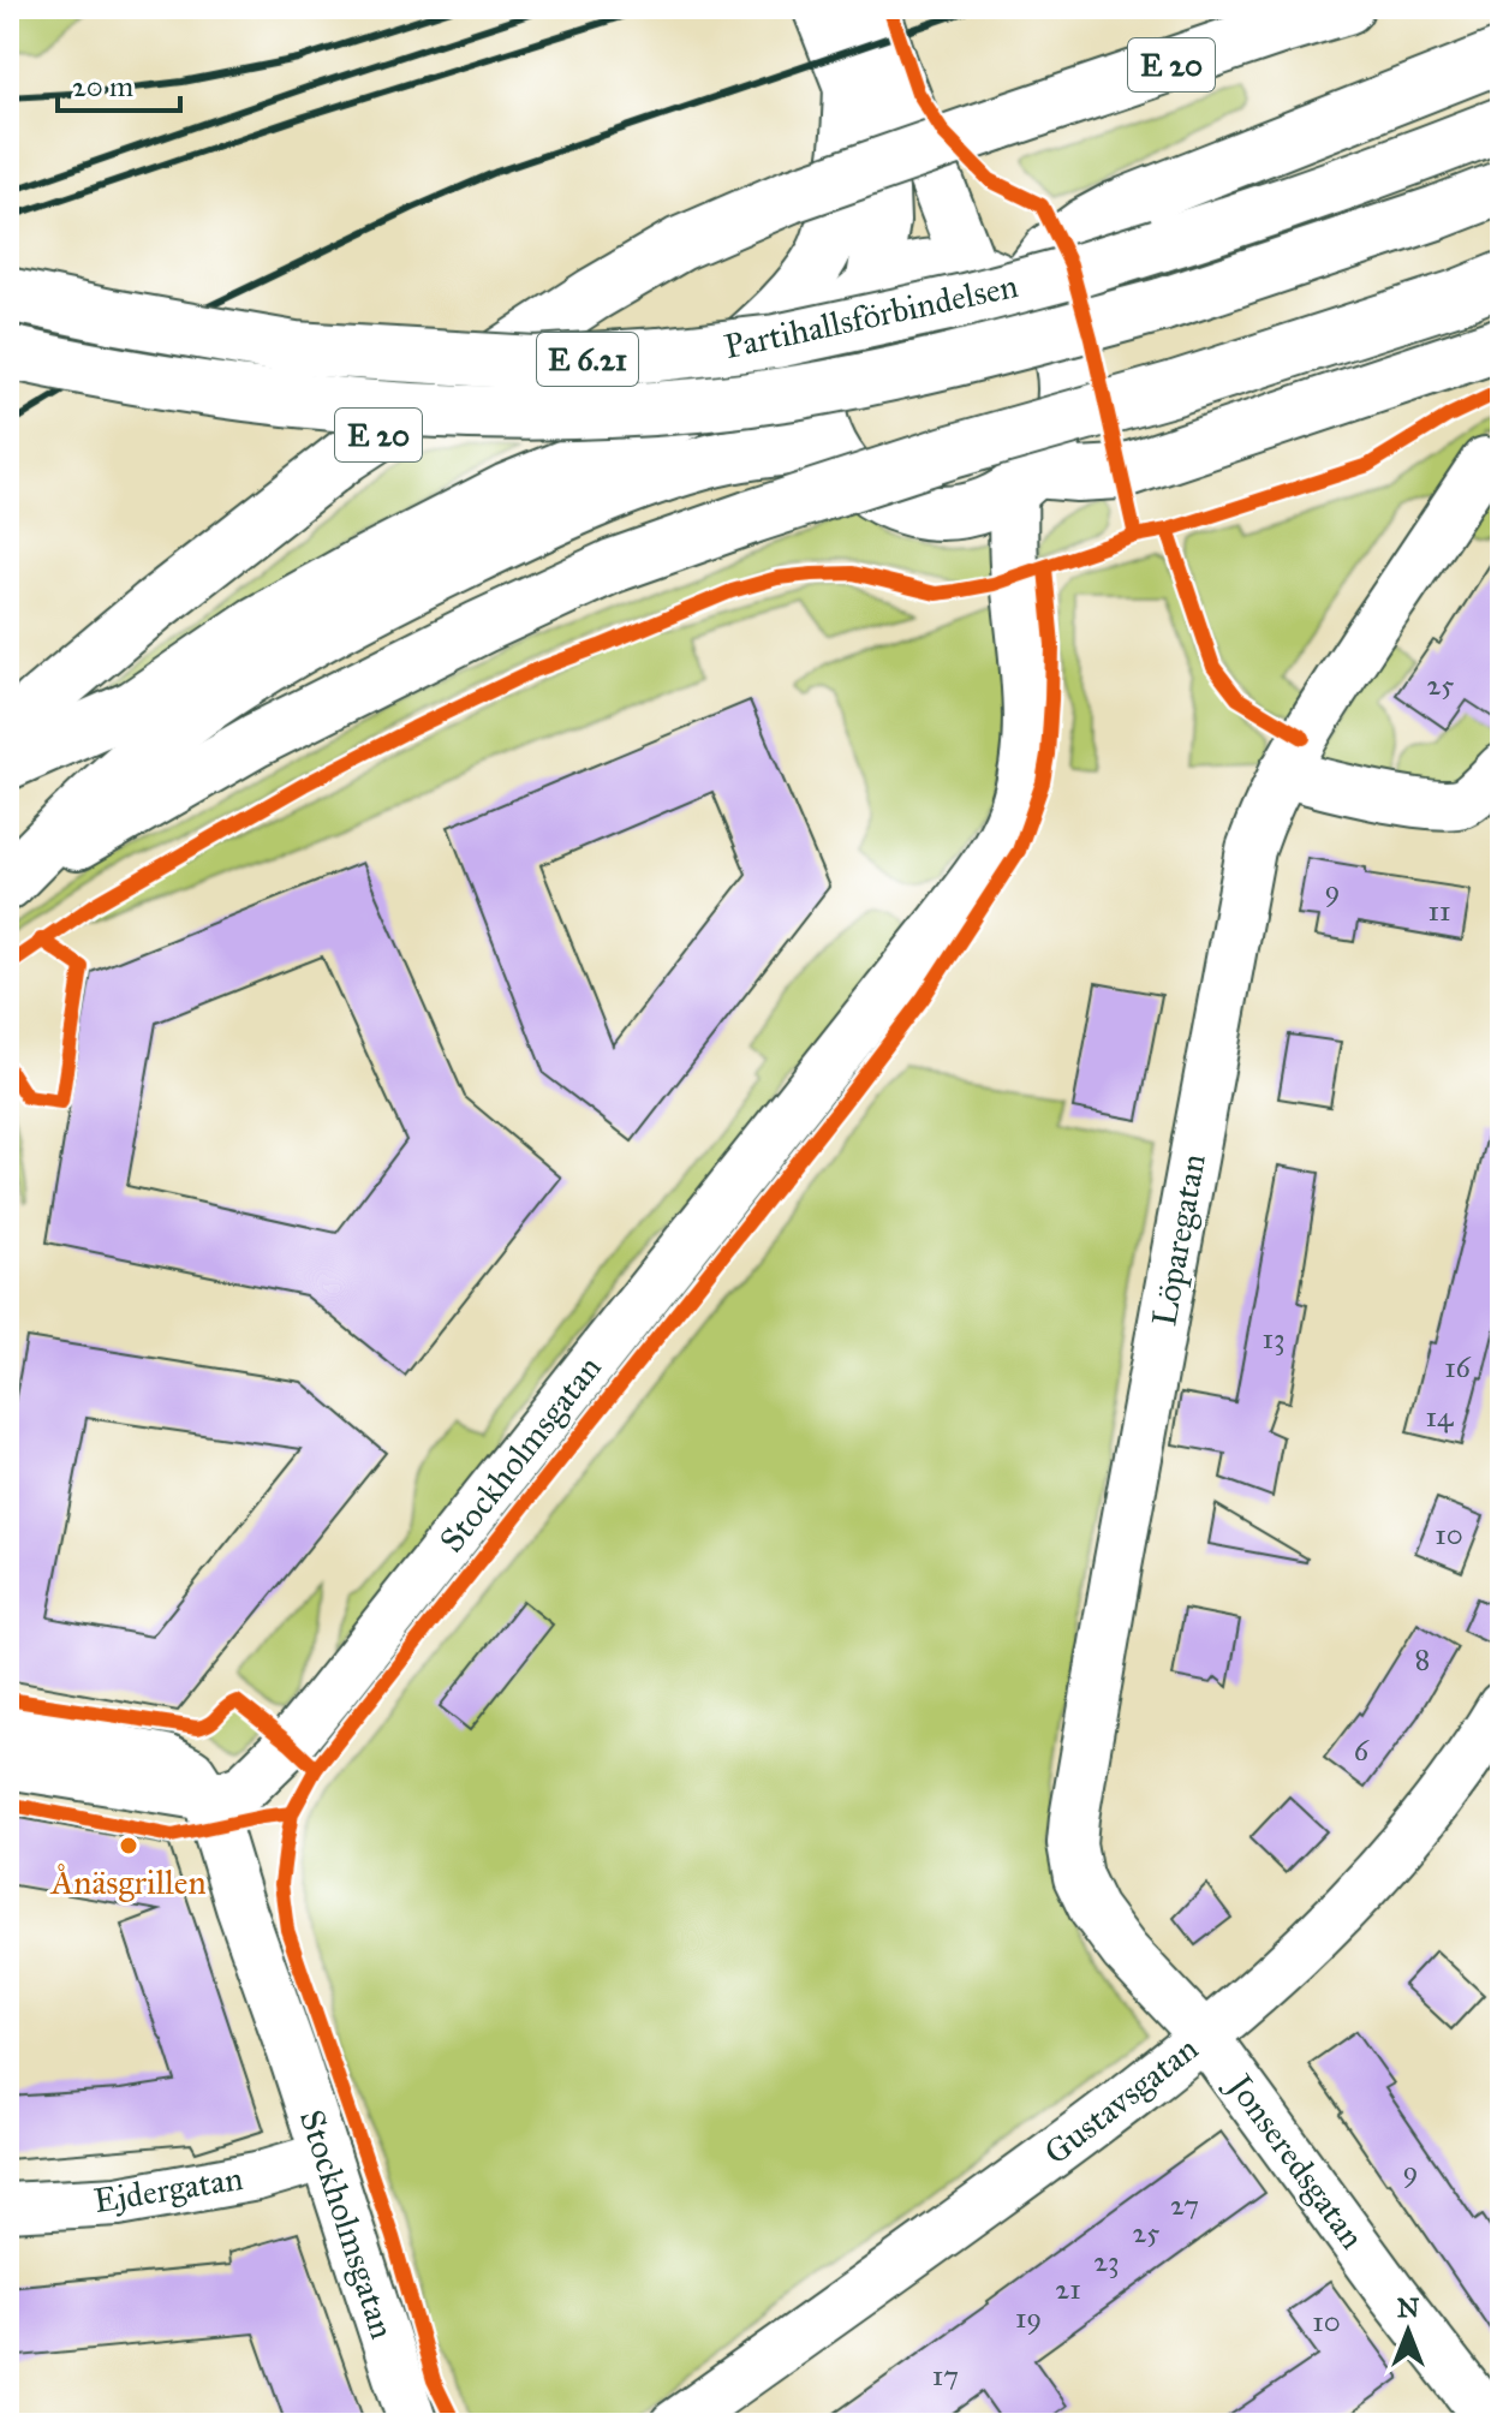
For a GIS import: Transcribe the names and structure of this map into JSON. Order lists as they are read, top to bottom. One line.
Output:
{"streets":{"main road":["E 20","Partihallsförbindelsen","E 6.21"],"street":["Löparegatan","Stockholmsgatan","Gustavsgatan","Jonseredsgatan","Ejdergatan"]},"crossings":[["Löparegatan","Gustavsgatan"],["Löparegatan","Jonseredsgatan"],["Stockholmsgatan","Ejdergatan"],["Gustavsgatan","Jonseredsgatan"]],"places":["Ånäsgrillen"],"house_numbers":["25","9","11","13","16","14","10","8","6","9","27","25","23","21","19","10","17"],"scale_bar":"20 m","north":"top"}
